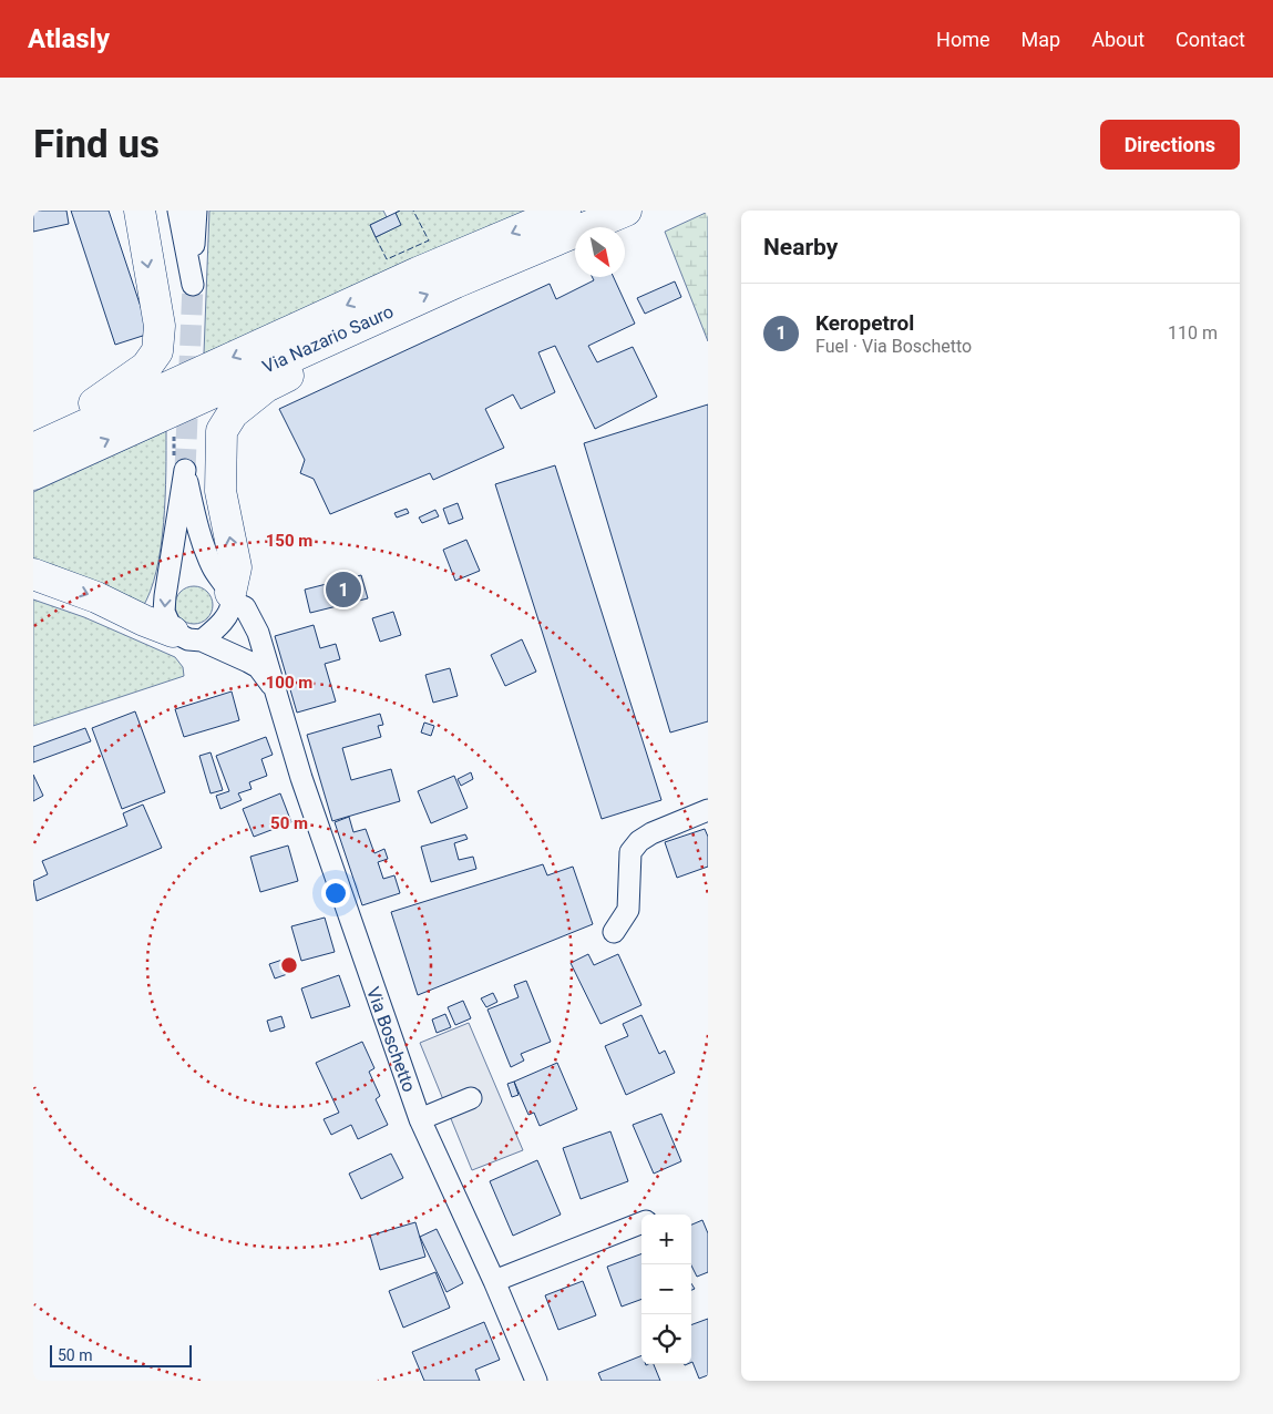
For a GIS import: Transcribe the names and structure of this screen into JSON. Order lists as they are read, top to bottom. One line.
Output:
{"streets":{"highway":["Via Nazario Sauro"],"street":["Via Boschetto"]},"scale_bar":"50 m","north":"bottom right","page":{"header":"Atlasly","nav":["Home","Map","About","Contact"],"buttons":"Directions","title":"Find us","heading":"Nearby","list":[{"mark":"1","name":"Keropetrol","note":"Fuel · Via Boschetto","value":"110 m"}],"pins":"1","map_buttons":["+","−"],"scale":"50 m"},"rings":["150 m","100 m","50 m"]}
